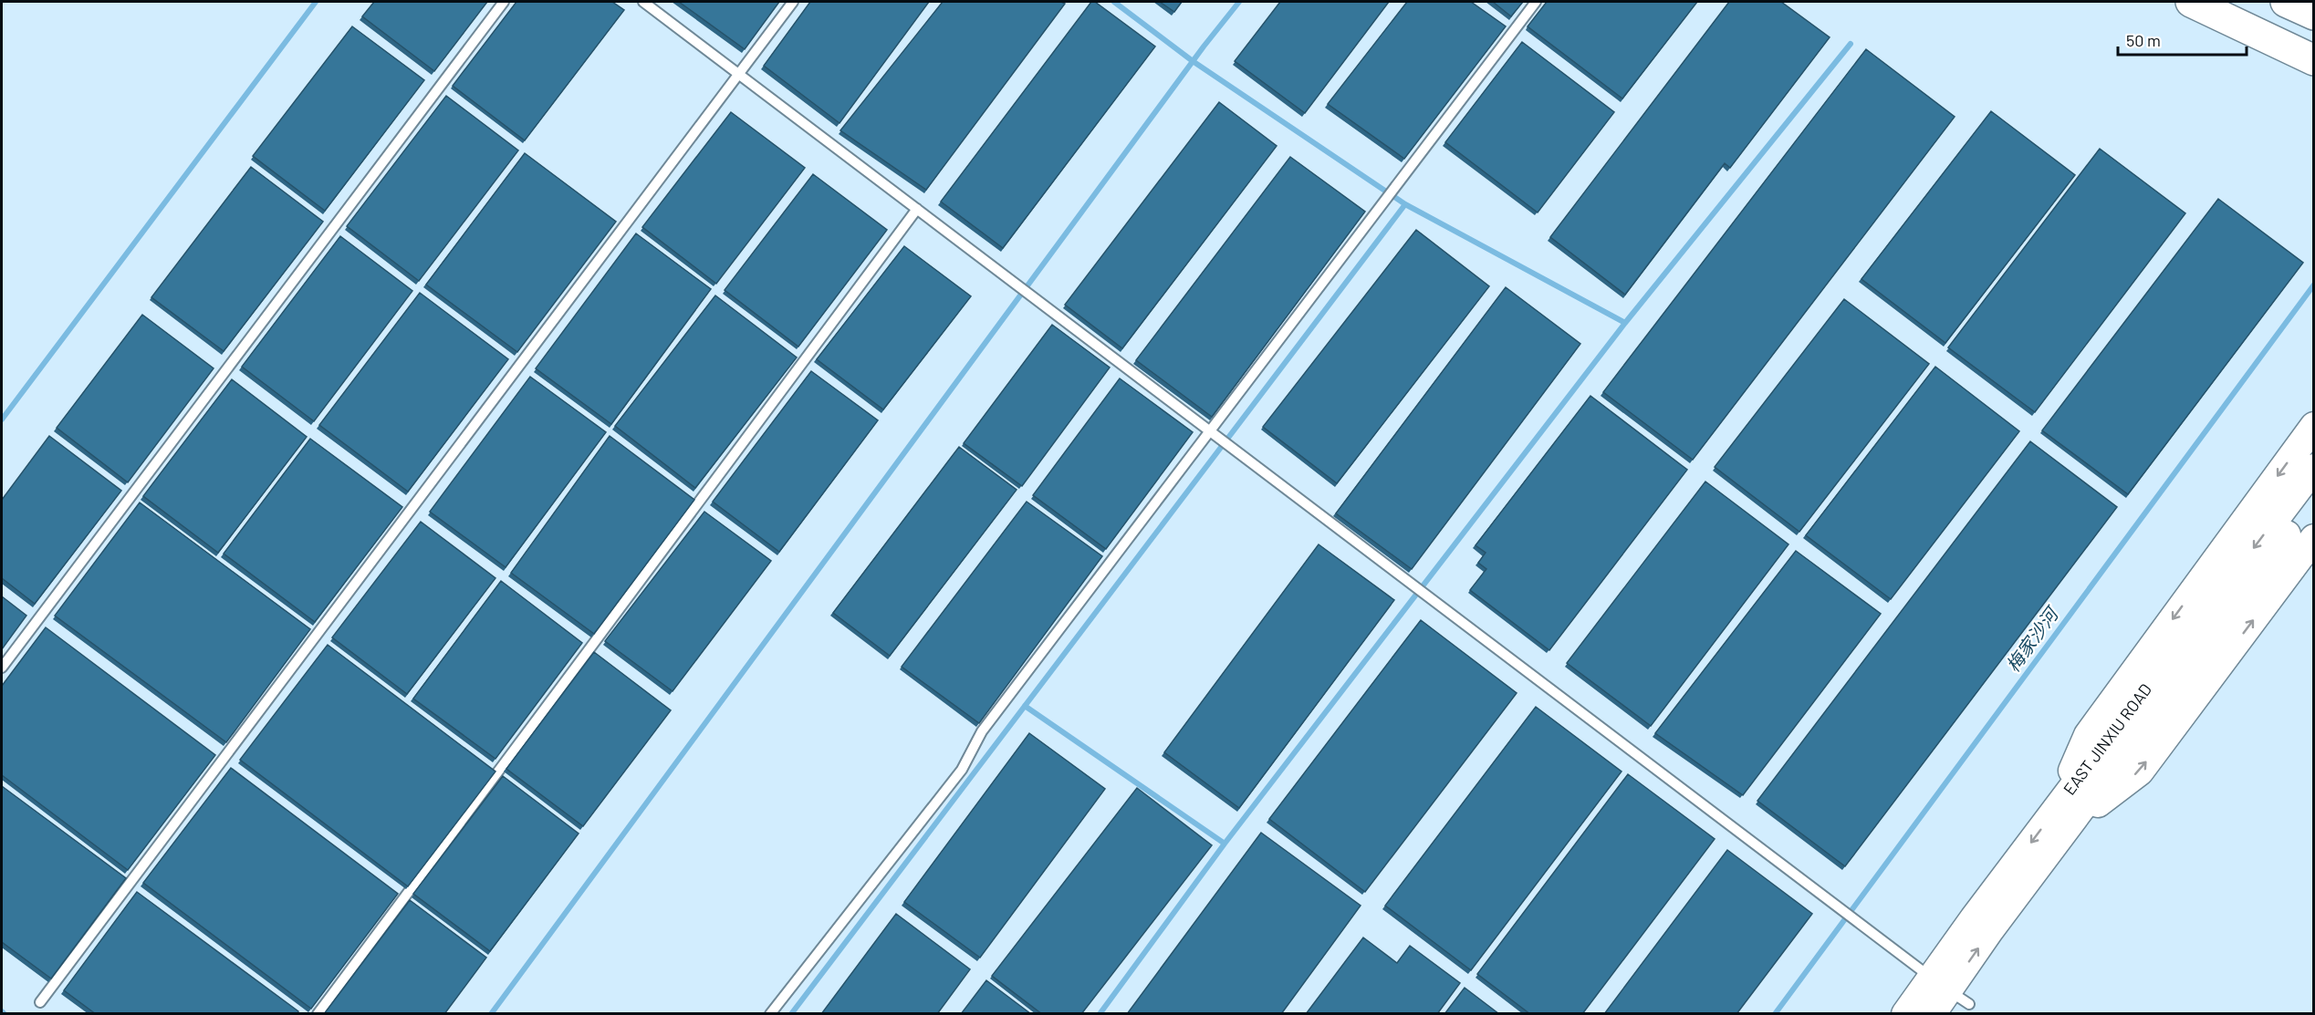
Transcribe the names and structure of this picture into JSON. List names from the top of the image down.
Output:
{
  "streets": {
    "main road": ["EAST JINXIU ROAD"]
  },
  "water": ["梅家沙河"],
  "scale_bar": "50 m"
}
